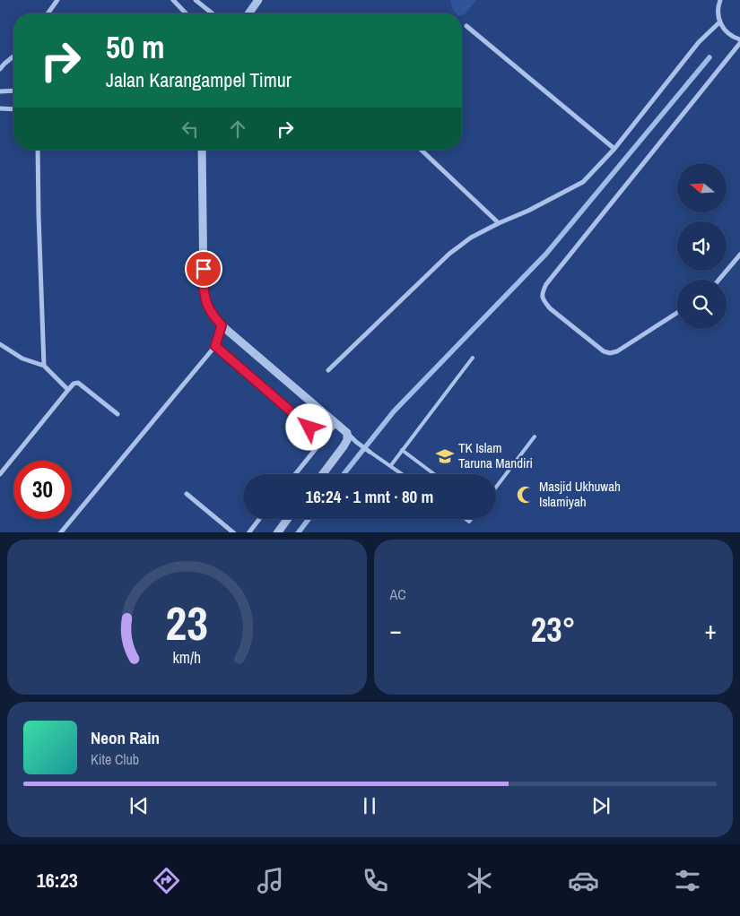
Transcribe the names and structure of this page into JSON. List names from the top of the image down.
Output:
{
  "places": {
    "school or university": ["TK Islam Taruna Mandiri"],
    "mosque": ["Masjid Ukhuwah Islamiyah"]
  },
  "north": "left",
  "page": {
    "turn": ["50 m", "Jalan Karangampel Timur"],
    "limit": "30",
    "trip": "16:24 · 1 mnt · 80 m",
    "tile": "AC",
    "heat": ["−", "23°", "+"],
    "song": ["Neon Rain", "Kite Club"],
    "tabs": "16:23",
    "gauge": ["23", "km/h"]
  }
}
